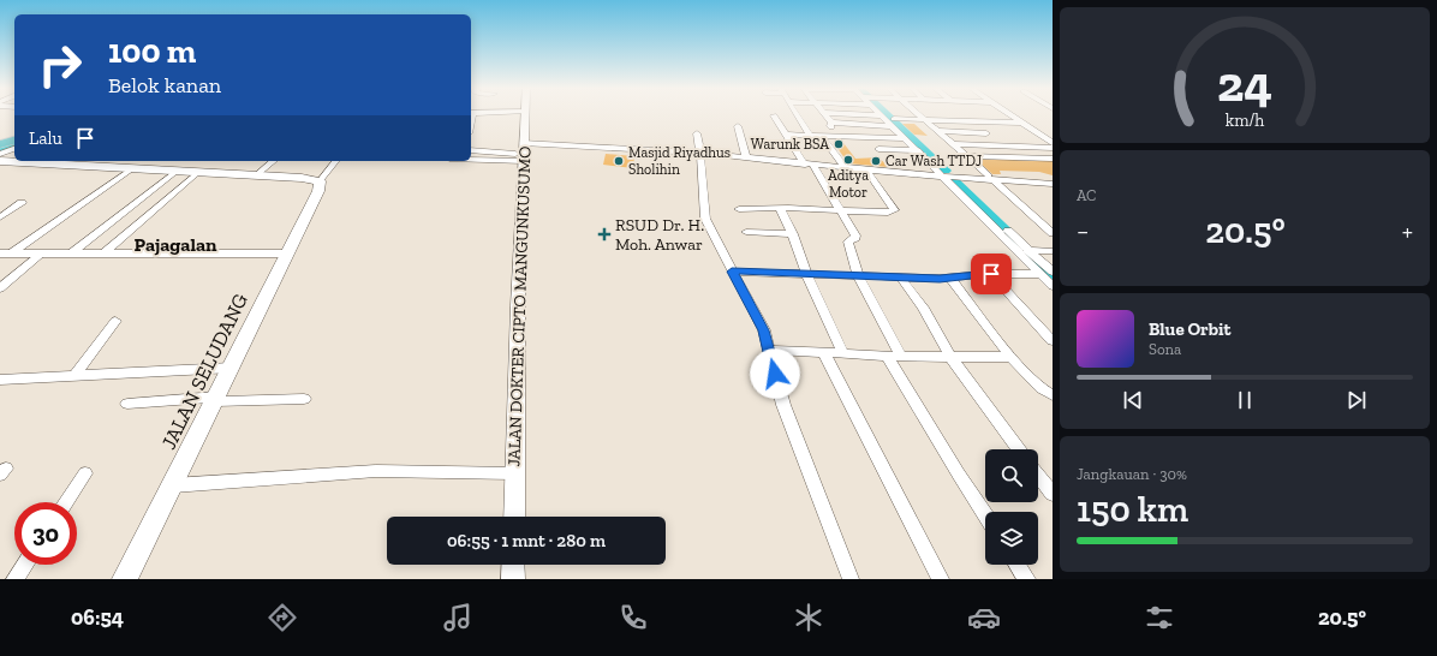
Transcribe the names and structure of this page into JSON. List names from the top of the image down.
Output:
{
  "streets": {
    "main road": ["JALAN SELUDANG"],
    "street": ["JALAN DOKTER CIPTO MANGUNKUSUMO"]
  },
  "districts": ["Pajagalan"],
  "places": {
    "other": [
      "Warunk BSA",
      "Aditya Motor",
      "Masjid Riyadhus Sholihin",
      "Car Wash TTDJ"
    ],
    "health": ["RSUD Dr. H. Moh. Anwar"]
  },
  "page": {
    "turn": ["100 m", "Belok kanan"],
    "then": "Lalu",
    "tile": [
      "AC",
      ["Jangkauan · 30%", "150 km"]
    ],
    "heat": ["−", "20.5°", "+"],
    "song": ["Blue Orbit", "Sona"],
    "limit": "30",
    "trip": "06:55 · 1 mnt · 280 m",
    "tabs": ["06:54", "20.5°"],
    "gauge": ["24", "km/h"]
  }
}
